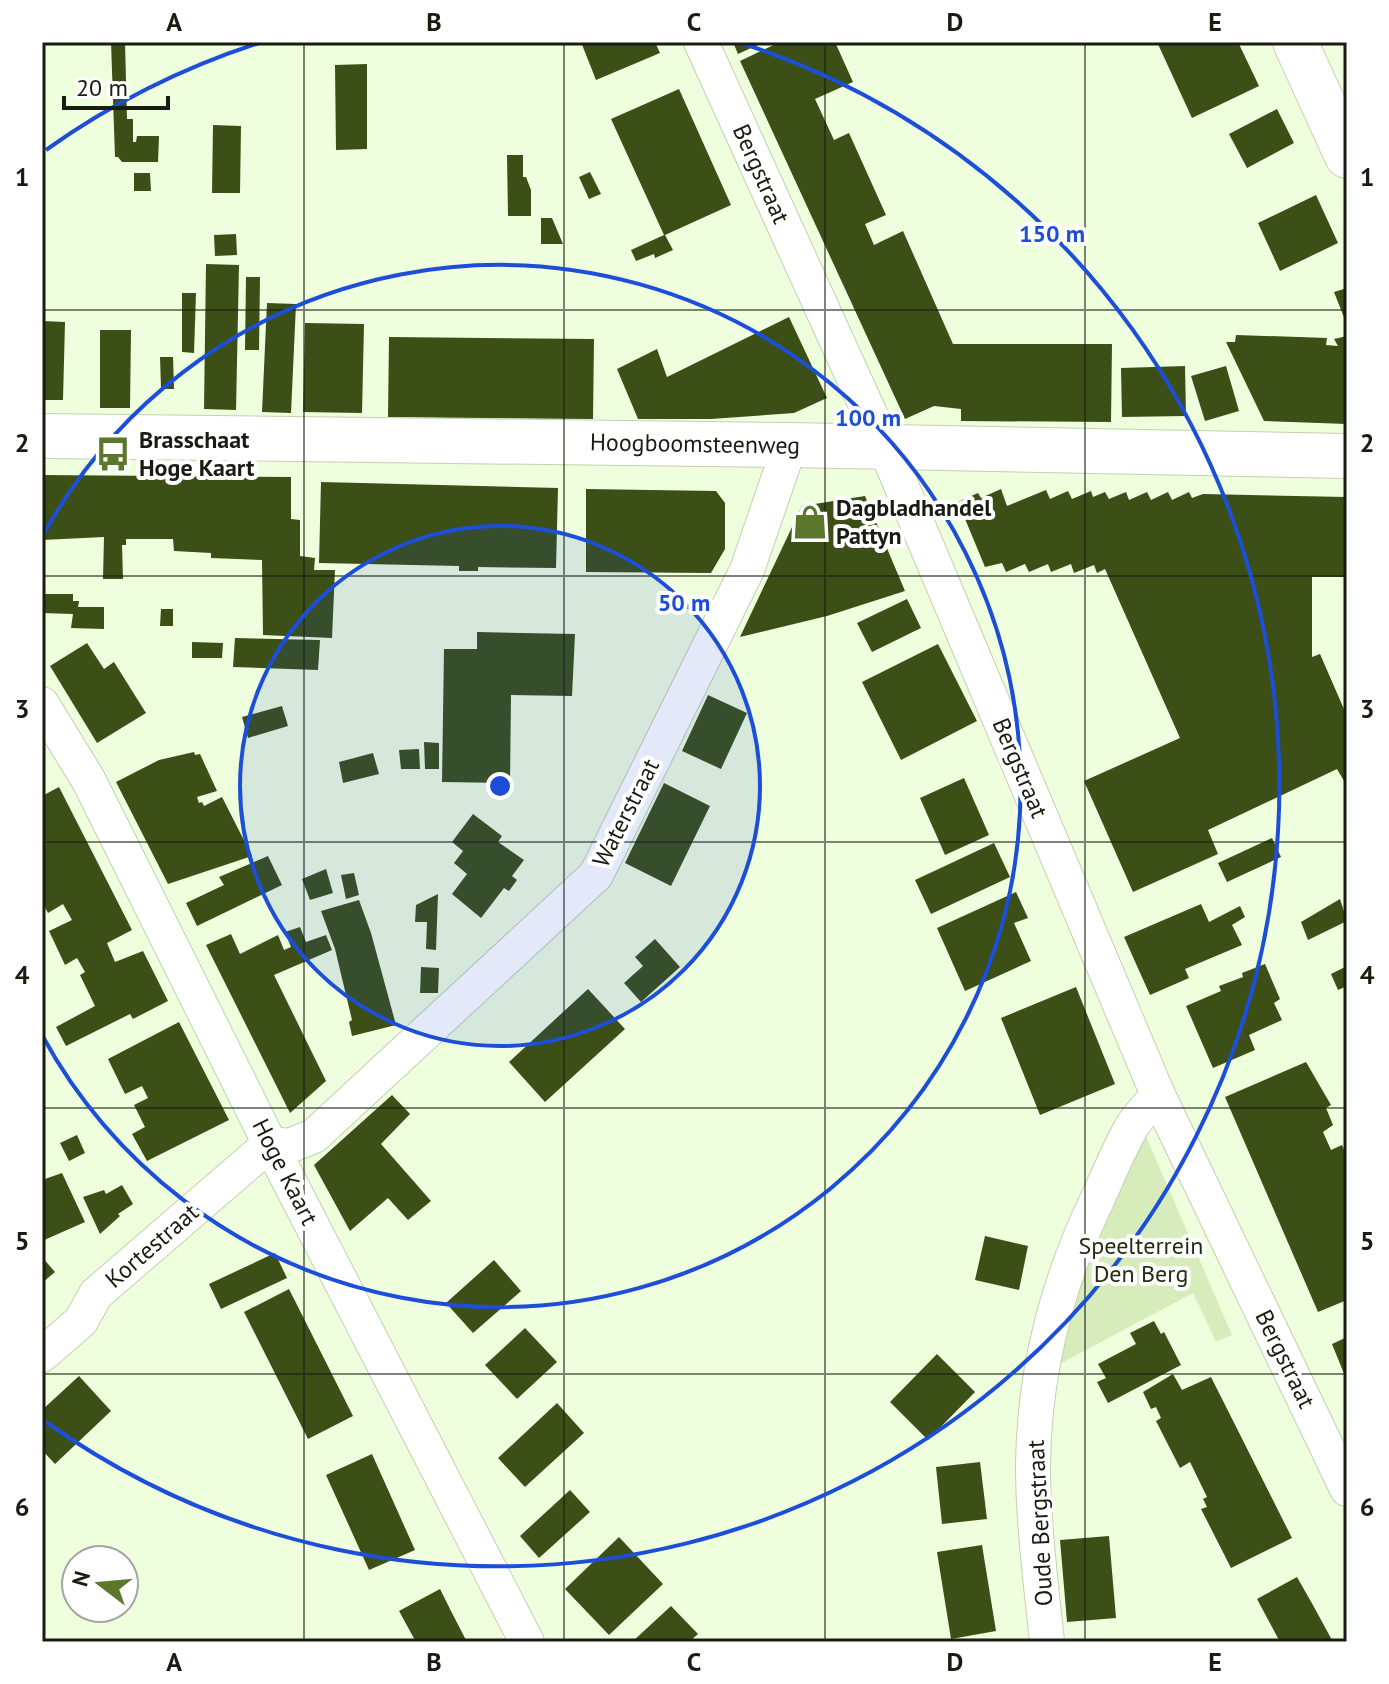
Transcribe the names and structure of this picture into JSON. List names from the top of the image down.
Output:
{
  "streets": {
    "street": [
      "Bergstraat",
      "Hoogboomsteenweg",
      "Waterstraat",
      "Hoge Kaart",
      "Kortestraat",
      "Oude Bergstraat"
    ]
  },
  "crossings": [
    ["Bergstraat", "Hoogboomsteenweg"],
    ["Bergstraat", "Oude Bergstraat"],
    ["Hoogboomsteenweg", "Waterstraat"],
    ["Waterstraat", "Hoge Kaart"],
    ["Waterstraat", "Kortestraat"],
    ["Hoge Kaart", "Kortestraat"]
  ],
  "parks": ["Speelterrein Den Berg"],
  "places": {
    "bus stop": ["Brasschaat Hoge Kaart"],
    "shop": ["Dagbladhandel Pattyn"]
  },
  "scale_bar": "20 m",
  "north": "left",
  "grid": {
    "columns": [
      "A",
      "B",
      "C",
      "D",
      "E"
    ],
    "rows": [
      "1",
      "2",
      "3",
      "4",
      "5",
      "6"
    ]
  },
  "rings": ["150 m", "100 m", "50 m"]
}
